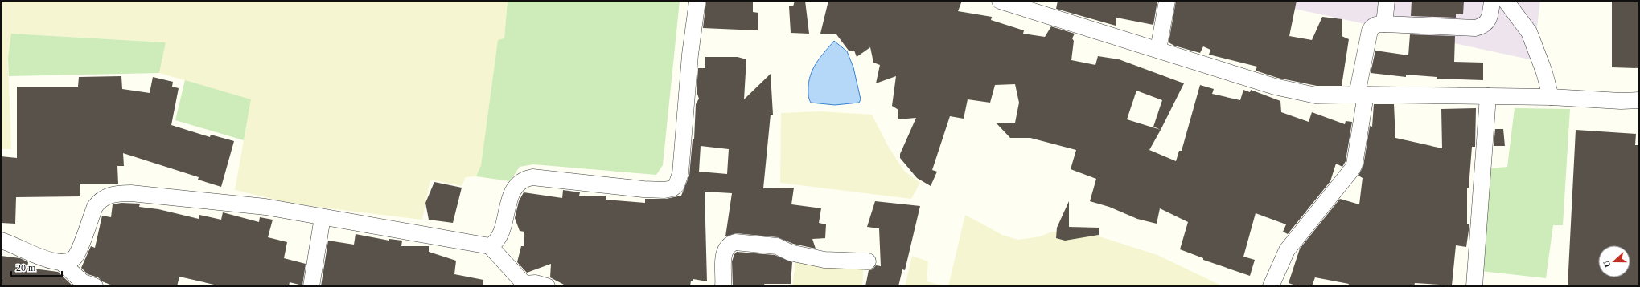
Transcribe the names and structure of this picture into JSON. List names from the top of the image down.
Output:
{
  "scale_bar": "20 m",
  "north": "left"
}
